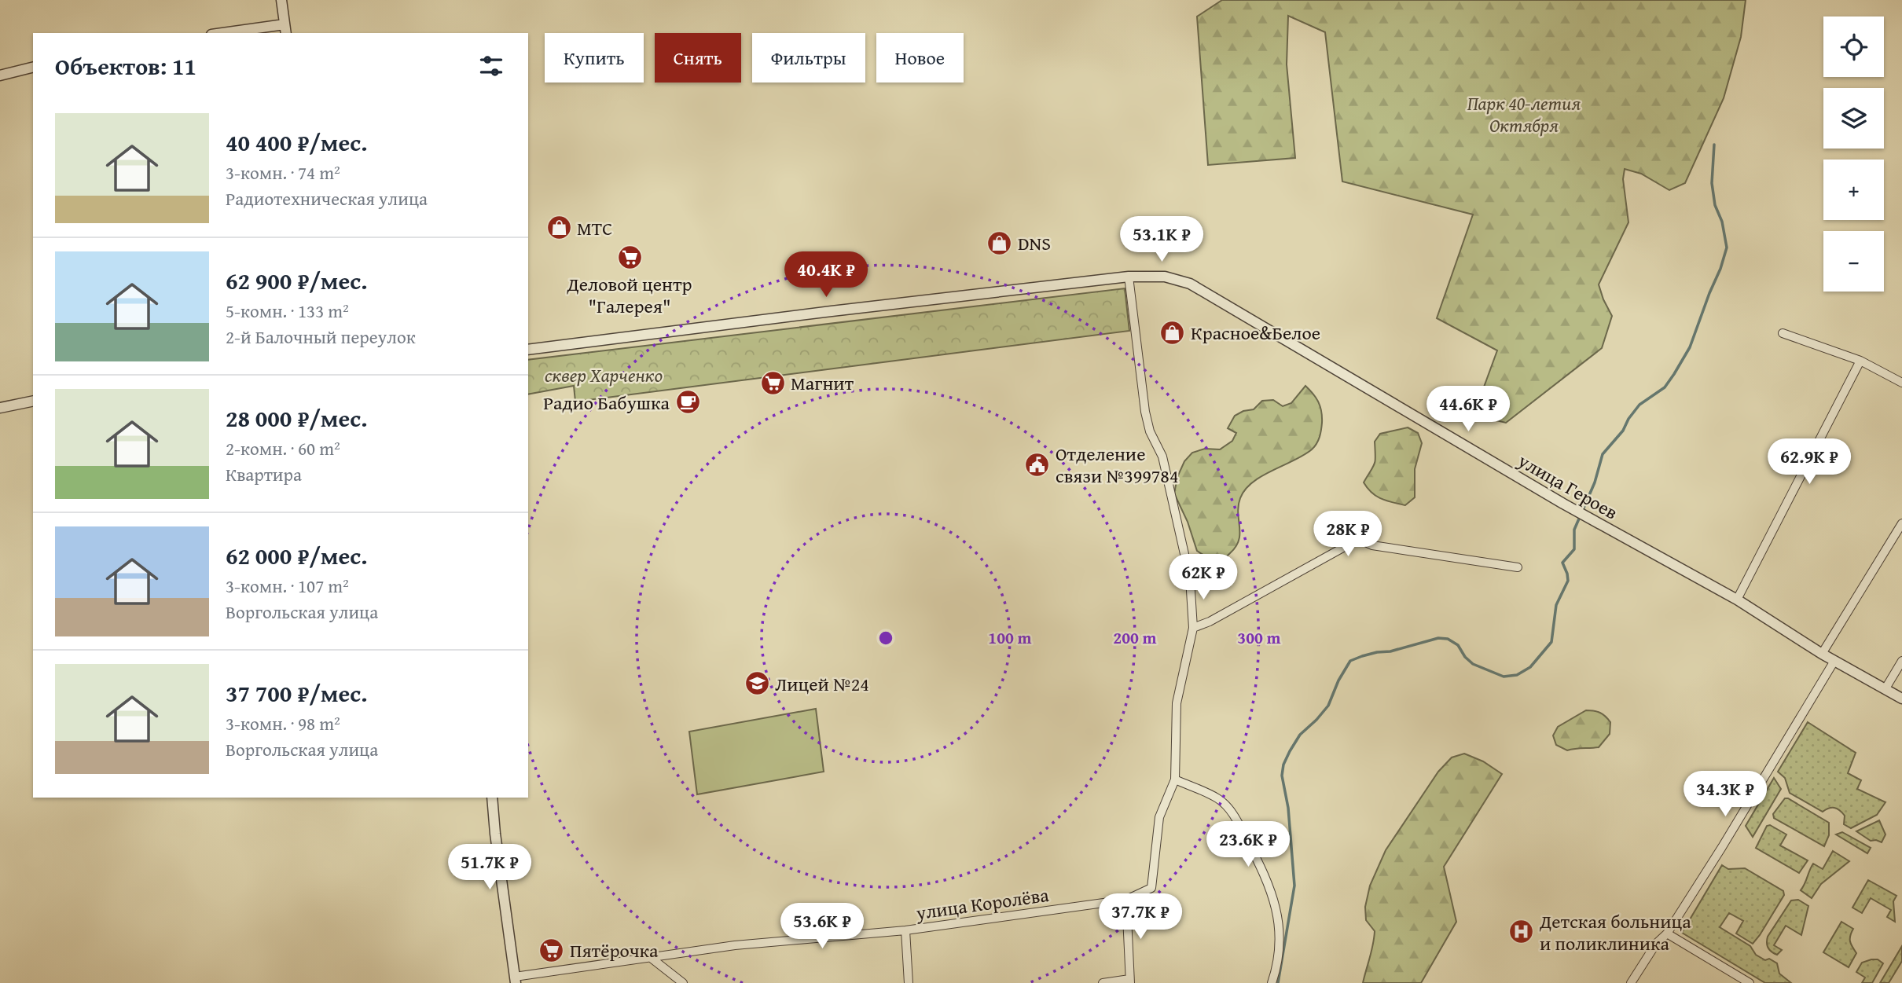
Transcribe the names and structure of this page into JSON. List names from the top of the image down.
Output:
{
  "streets": {
    "street": ["улица Героев", "улица Королёва"]
  },
  "parks": ["Парк 40-летия Октября", "сквер Харченко"],
  "places": {
    "shop": ["МТС", "DNS", "Красное&Белое"],
    "supermarket": ["Деловой центр \"Галерея\"", "Магнит", "Пятёрочка"],
    "cafe": ["Радио Бабушка"],
    "public building": ["Отделение связи №399784"],
    "school or university": ["Лицей №24"],
    "hospital": ["Детская больница и поликлиника"]
  },
  "page": {
    "map_buttons": ["+", "−"],
    "chip": [
      "Купить",
      "Снять",
      "Фильтры",
      "Новое"
    ],
    "heading": "Объектов: 11",
    "list": [
      {
        "name": "40 400 ₽/мес.",
        "note": "3-комн. · 74 m² · Радиотехническая улица"
      },
      {
        "name": "62 900 ₽/мес.",
        "note": "5-комн. · 133 m² · 2-й Балочный переулок"
      },
      {
        "name": "28 000 ₽/мес.",
        "note": "2-комн. · 60 m² · Квартира"
      },
      {
        "name": "62 000 ₽/мес.",
        "note": "3-комн. · 107 m² · Воргольская улица"
      },
      {
        "name": "37 700 ₽/мес.",
        "note": "3-комн. · 98 m² · Воргольская улица"
      }
    ],
    "price": [
      "53.1K ₽",
      "40.4K ₽",
      "44.6K ₽",
      "62.9K ₽",
      "28K ₽",
      "62K ₽",
      "34.3K ₽",
      "23.6K ₽",
      "51.7K ₽",
      "37.7K ₽",
      "53.6K ₽"
    ]
  },
  "rings": ["100 m", "200 m", "300 m"]
}
